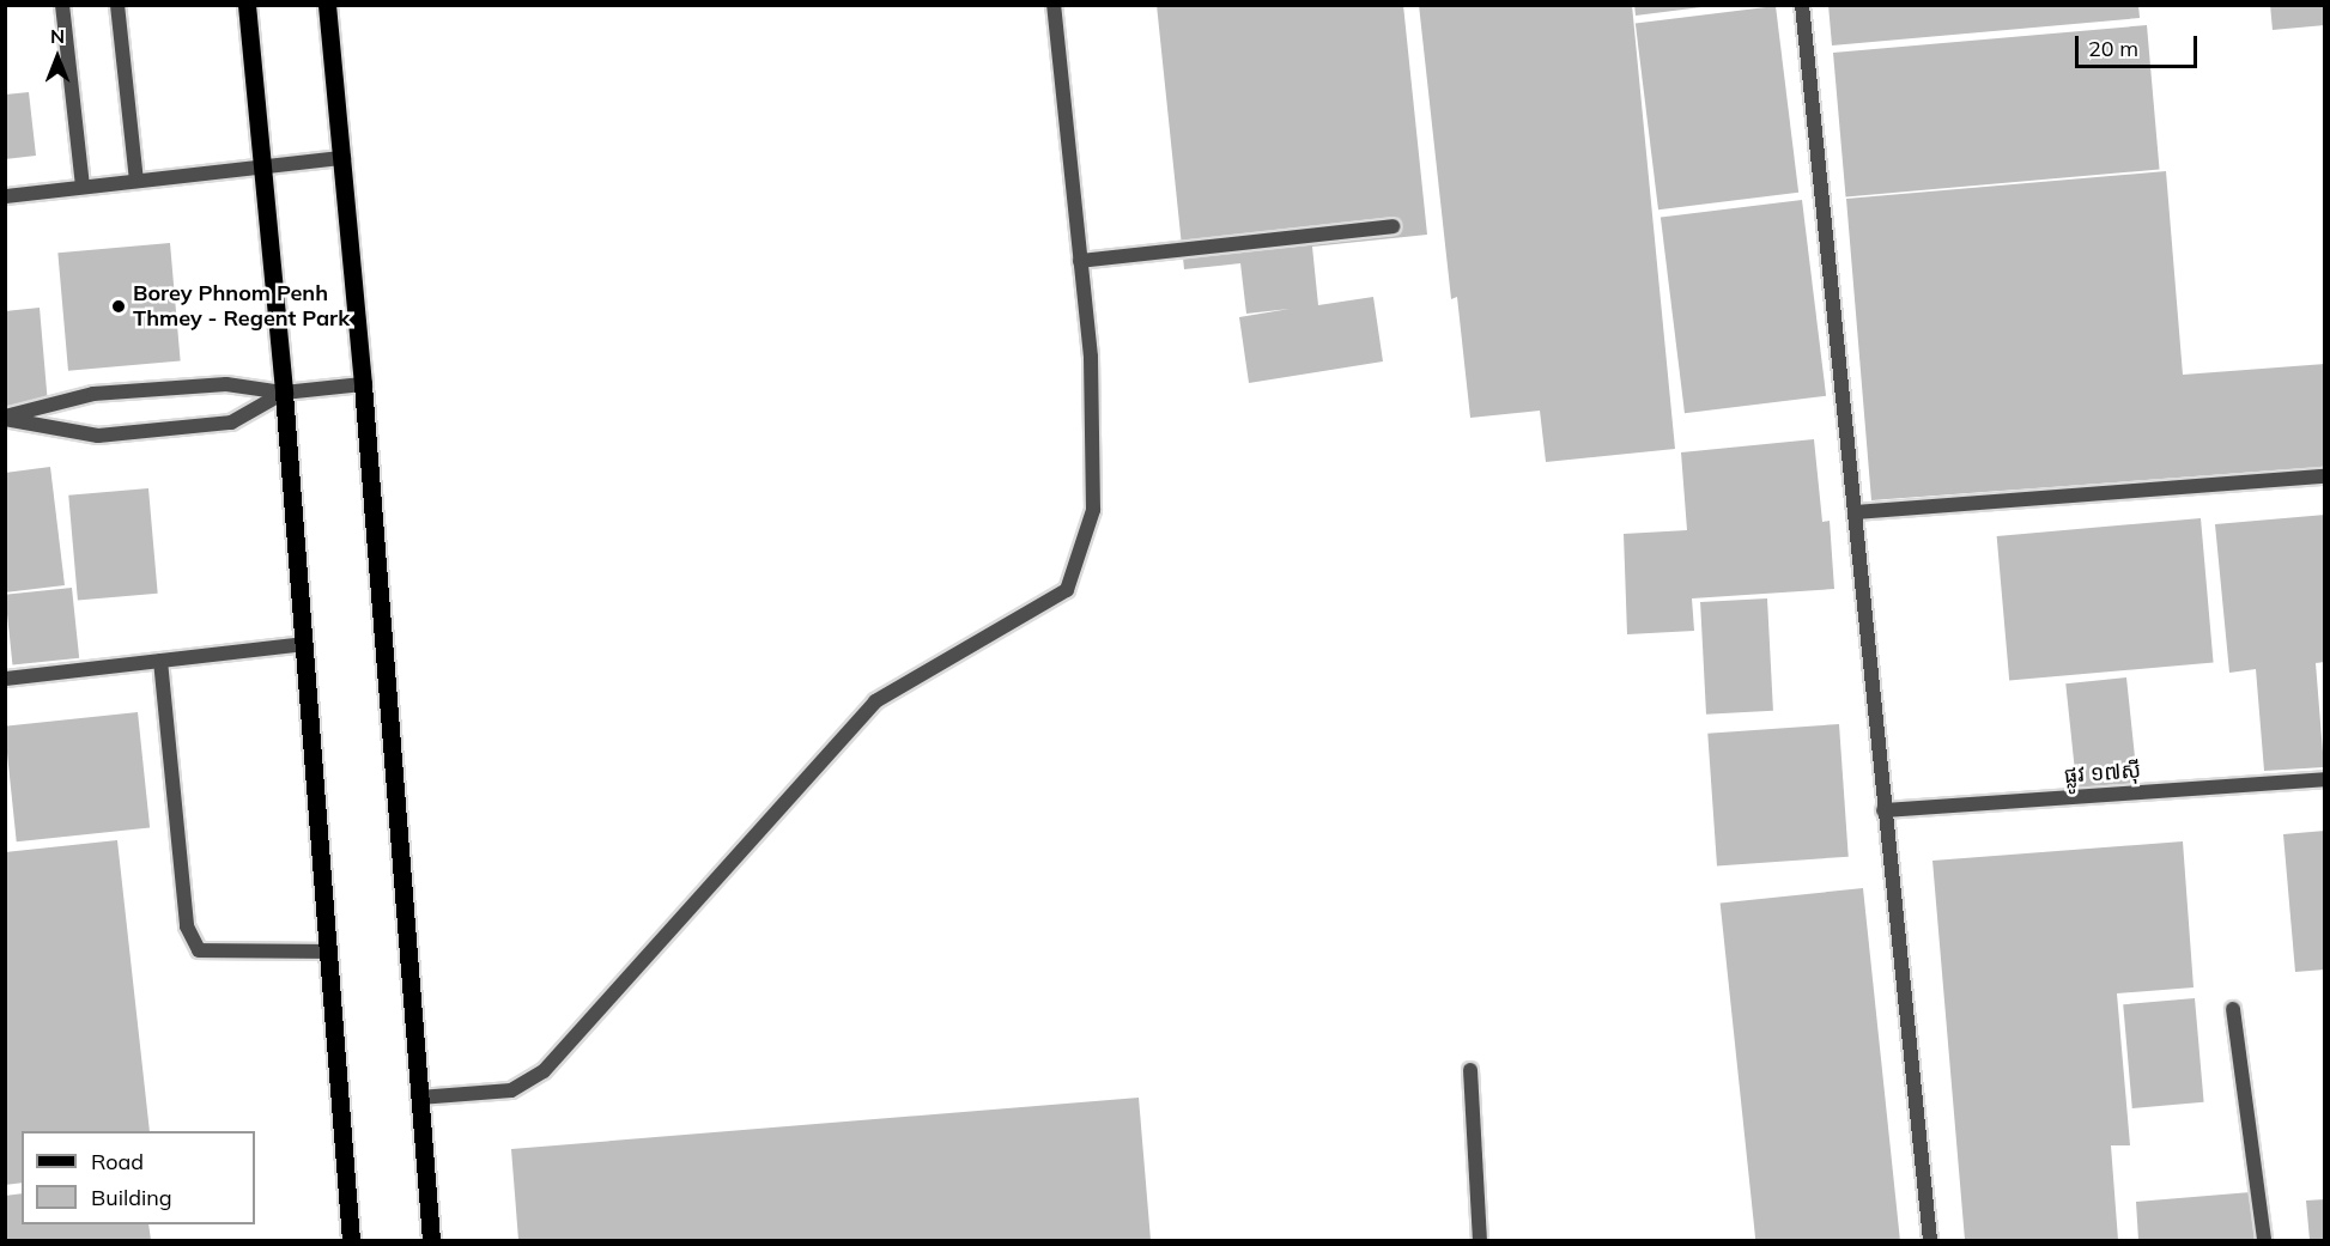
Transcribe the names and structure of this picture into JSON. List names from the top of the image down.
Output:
{
  "streets": {
    "street": ["ផ្លូវ ១៧ស៊ី"]
  },
  "places": ["Borey Phnom Penh Thmey - Regent Park"],
  "legend": ["Road", "Building"],
  "scale_bar": "20 m",
  "north": "top"
}
